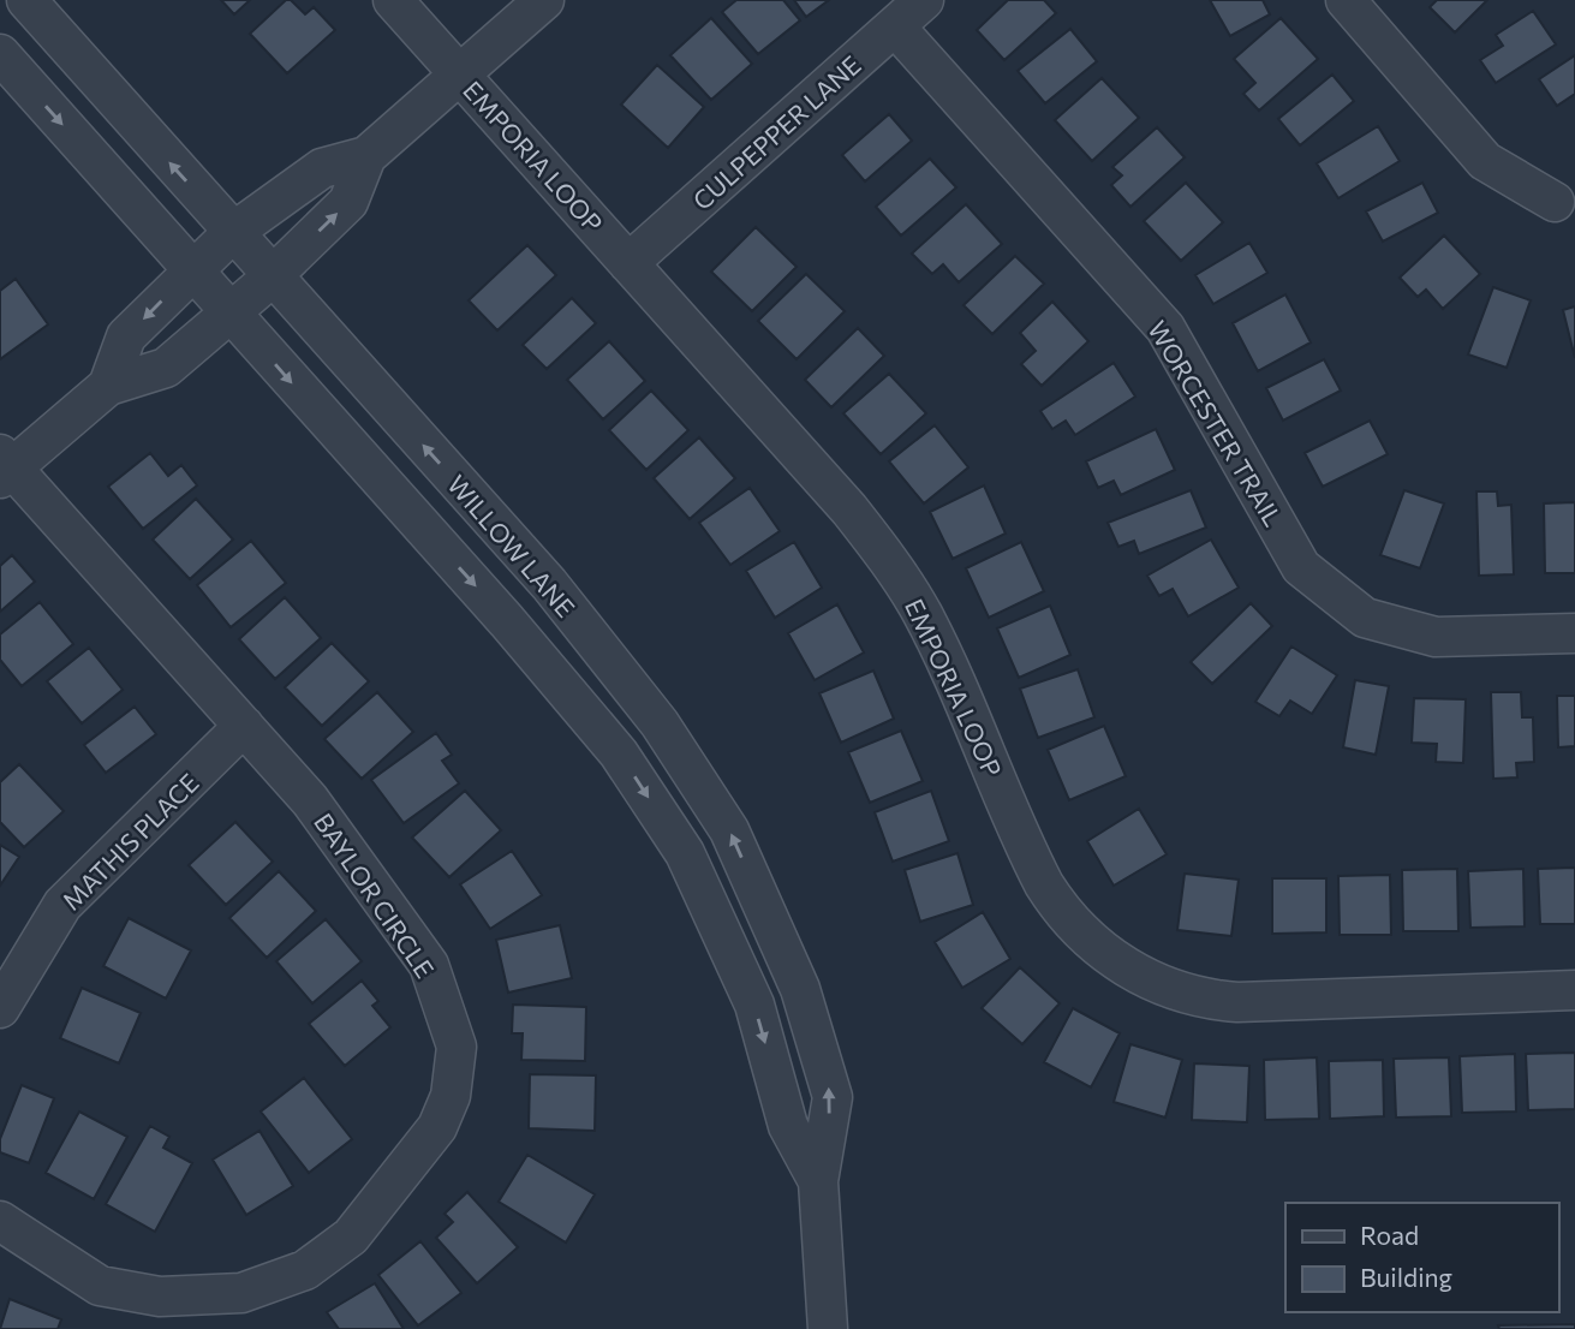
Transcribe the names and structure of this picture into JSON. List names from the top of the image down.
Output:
{
  "streets": {
    "street": [
      "CULPEPPER LANE",
      "EMPORIA LOOP",
      "WORCESTER TRAIL",
      "WILLOW LANE",
      "MATHIS PLACE",
      "BAYLOR CIRCLE"
    ]
  },
  "crossings": [
    ["CULPEPPER LANE", "EMPORIA LOOP"],
    ["CULPEPPER LANE", "WORCESTER TRAIL"],
    ["MATHIS PLACE", "BAYLOR CIRCLE"]
  ],
  "legend": ["Road", "Building"]
}
